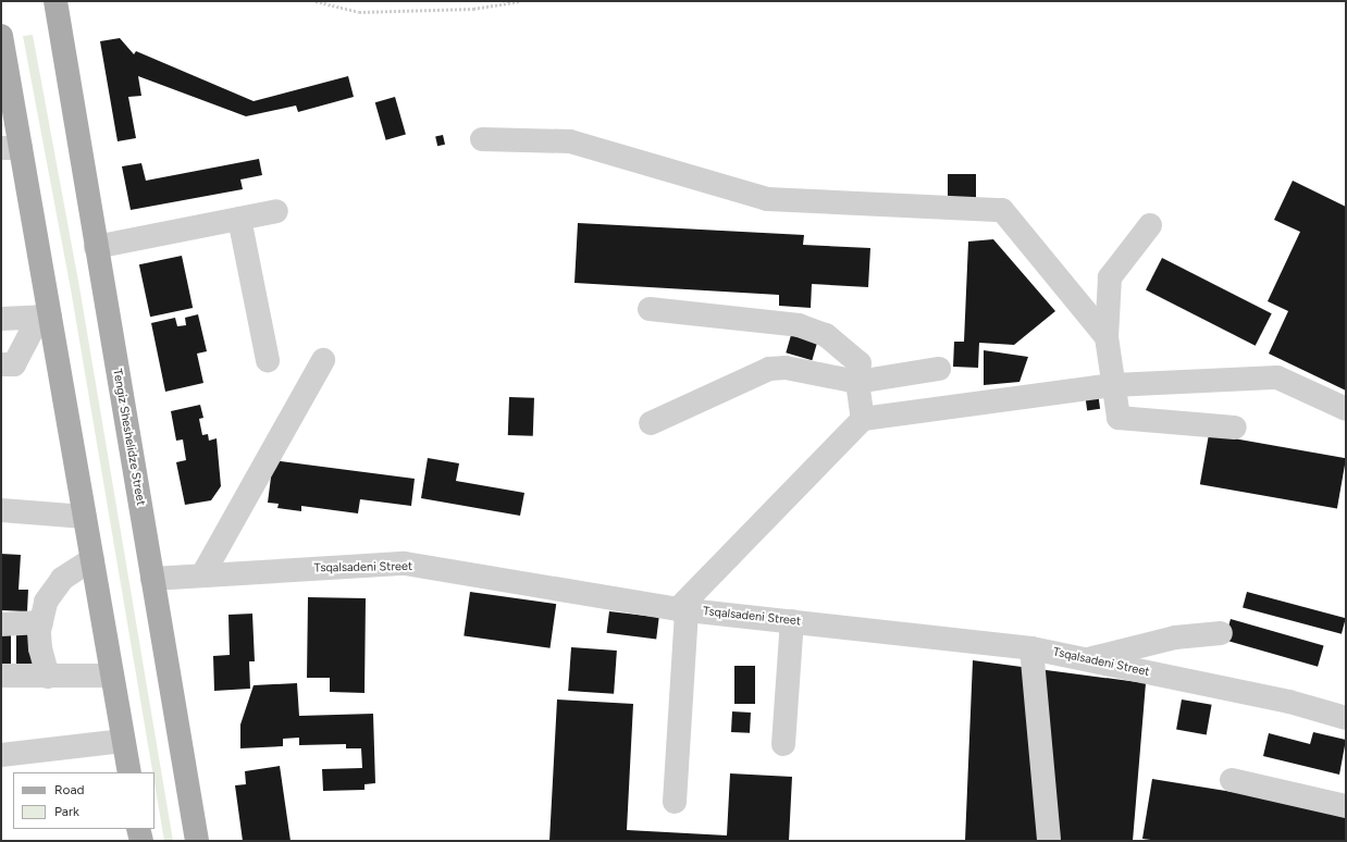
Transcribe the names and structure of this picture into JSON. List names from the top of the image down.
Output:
{
  "streets": {
    "main road": ["Tengiz Sheshelidze Street"],
    "street": ["Tsqalsadeni Street"]
  },
  "crossings": [
    ["Tengiz Sheshelidze Street", "Tsqalsadeni Street"]
  ],
  "legend": ["Road", "Park"]
}
